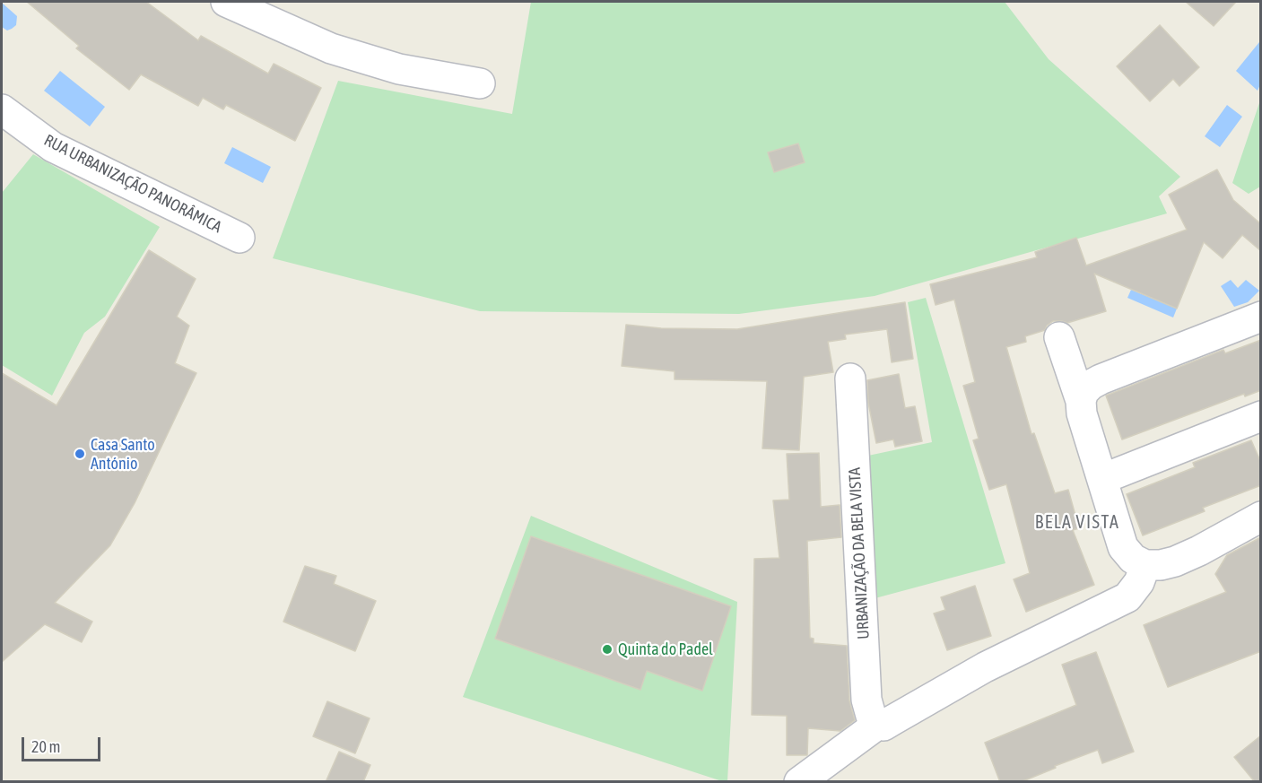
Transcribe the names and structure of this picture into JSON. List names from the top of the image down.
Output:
{
  "streets": {
    "street": ["RUA URBANIZAÇÃO PANORÂMICA", "URBANIZAÇÃO DA BELA VISTA"]
  },
  "districts": ["BELA VISTA"],
  "places": ["Casa Santo António", "Quinta do Padel"],
  "scale_bar": "20 m"
}
